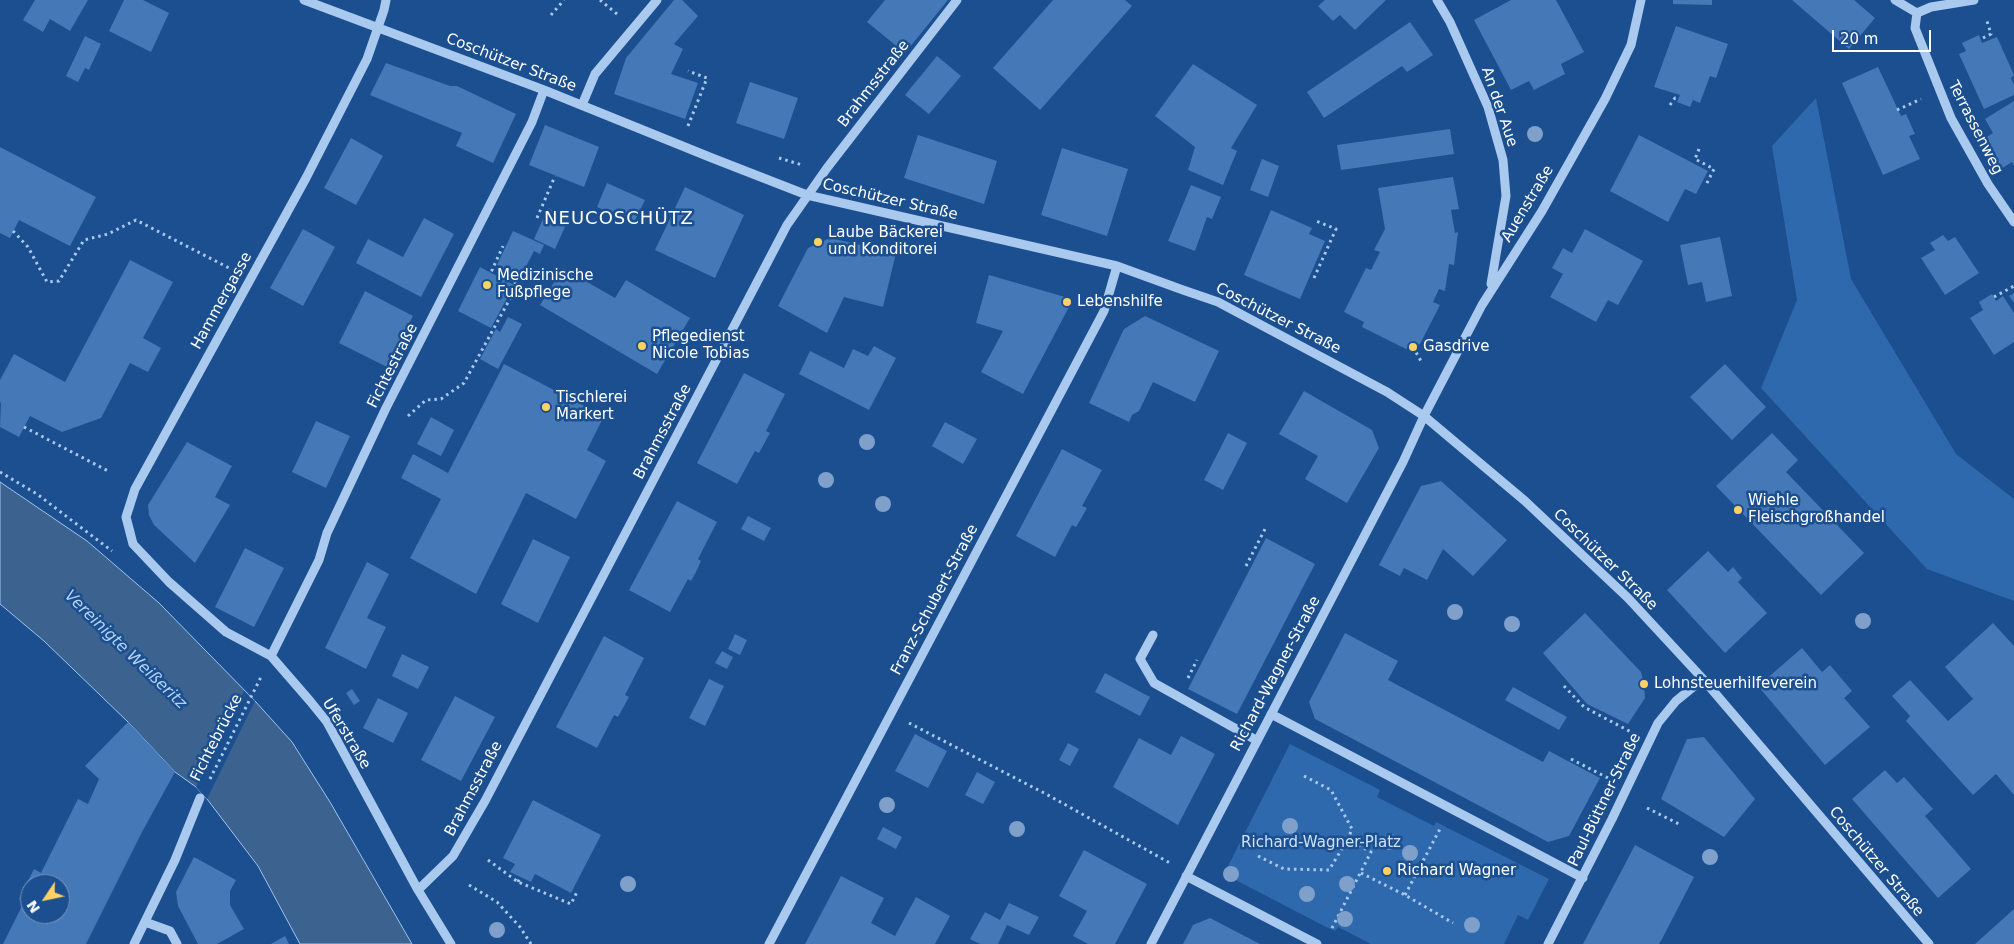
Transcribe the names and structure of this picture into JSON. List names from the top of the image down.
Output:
{
  "streets": {
    "street": [
      "Coschützer Straße",
      "Brahmsstraße",
      "An der Aue",
      "Terrassenweg",
      "Auenstraße",
      "Hammergasse",
      "Fichtestraße",
      "Franz-Schubert-Straße",
      "Richard-Wagner-Straße",
      "Uferstraße",
      "Paul-Büttner-Straße"
    ],
    "path": ["Fichtebrücke"]
  },
  "crossings": [
    ["Coschützer Straße", "Brahmsstraße"],
    ["Coschützer Straße", "Auenstraße"],
    ["Coschützer Straße", "Hammergasse"],
    ["Coschützer Straße", "Fichtestraße"],
    ["Coschützer Straße", "Franz-Schubert-Straße"],
    ["Coschützer Straße", "Richard-Wagner-Straße"],
    ["Coschützer Straße", "Paul-Büttner-Straße"],
    ["Brahmsstraße", "Uferstraße"],
    ["An der Aue", "Auenstraße"],
    ["Auenstraße", "Richard-Wagner-Straße"],
    ["Hammergasse", "Uferstraße"],
    ["Fichtestraße", "Uferstraße"]
  ],
  "districts": ["NEUCOSCHÜTZ"],
  "water": ["Vereinigte Weißeritz"],
  "parks": ["Richard-Wagner-Platz"],
  "places": [
    "Laube Bäckerei und Konditorei",
    "Medizinische Fußpflege",
    "Lebenshilfe",
    "Pflegedienst Nicole Tobias",
    "Gasdrive",
    "Tischlerei Markert",
    "Wiehle Fleischgroßhandel",
    "Lohnsteuerhilfeverein",
    "Richard Wagner"
  ],
  "scale_bar": "20 m",
  "north": "bottom left"
}
